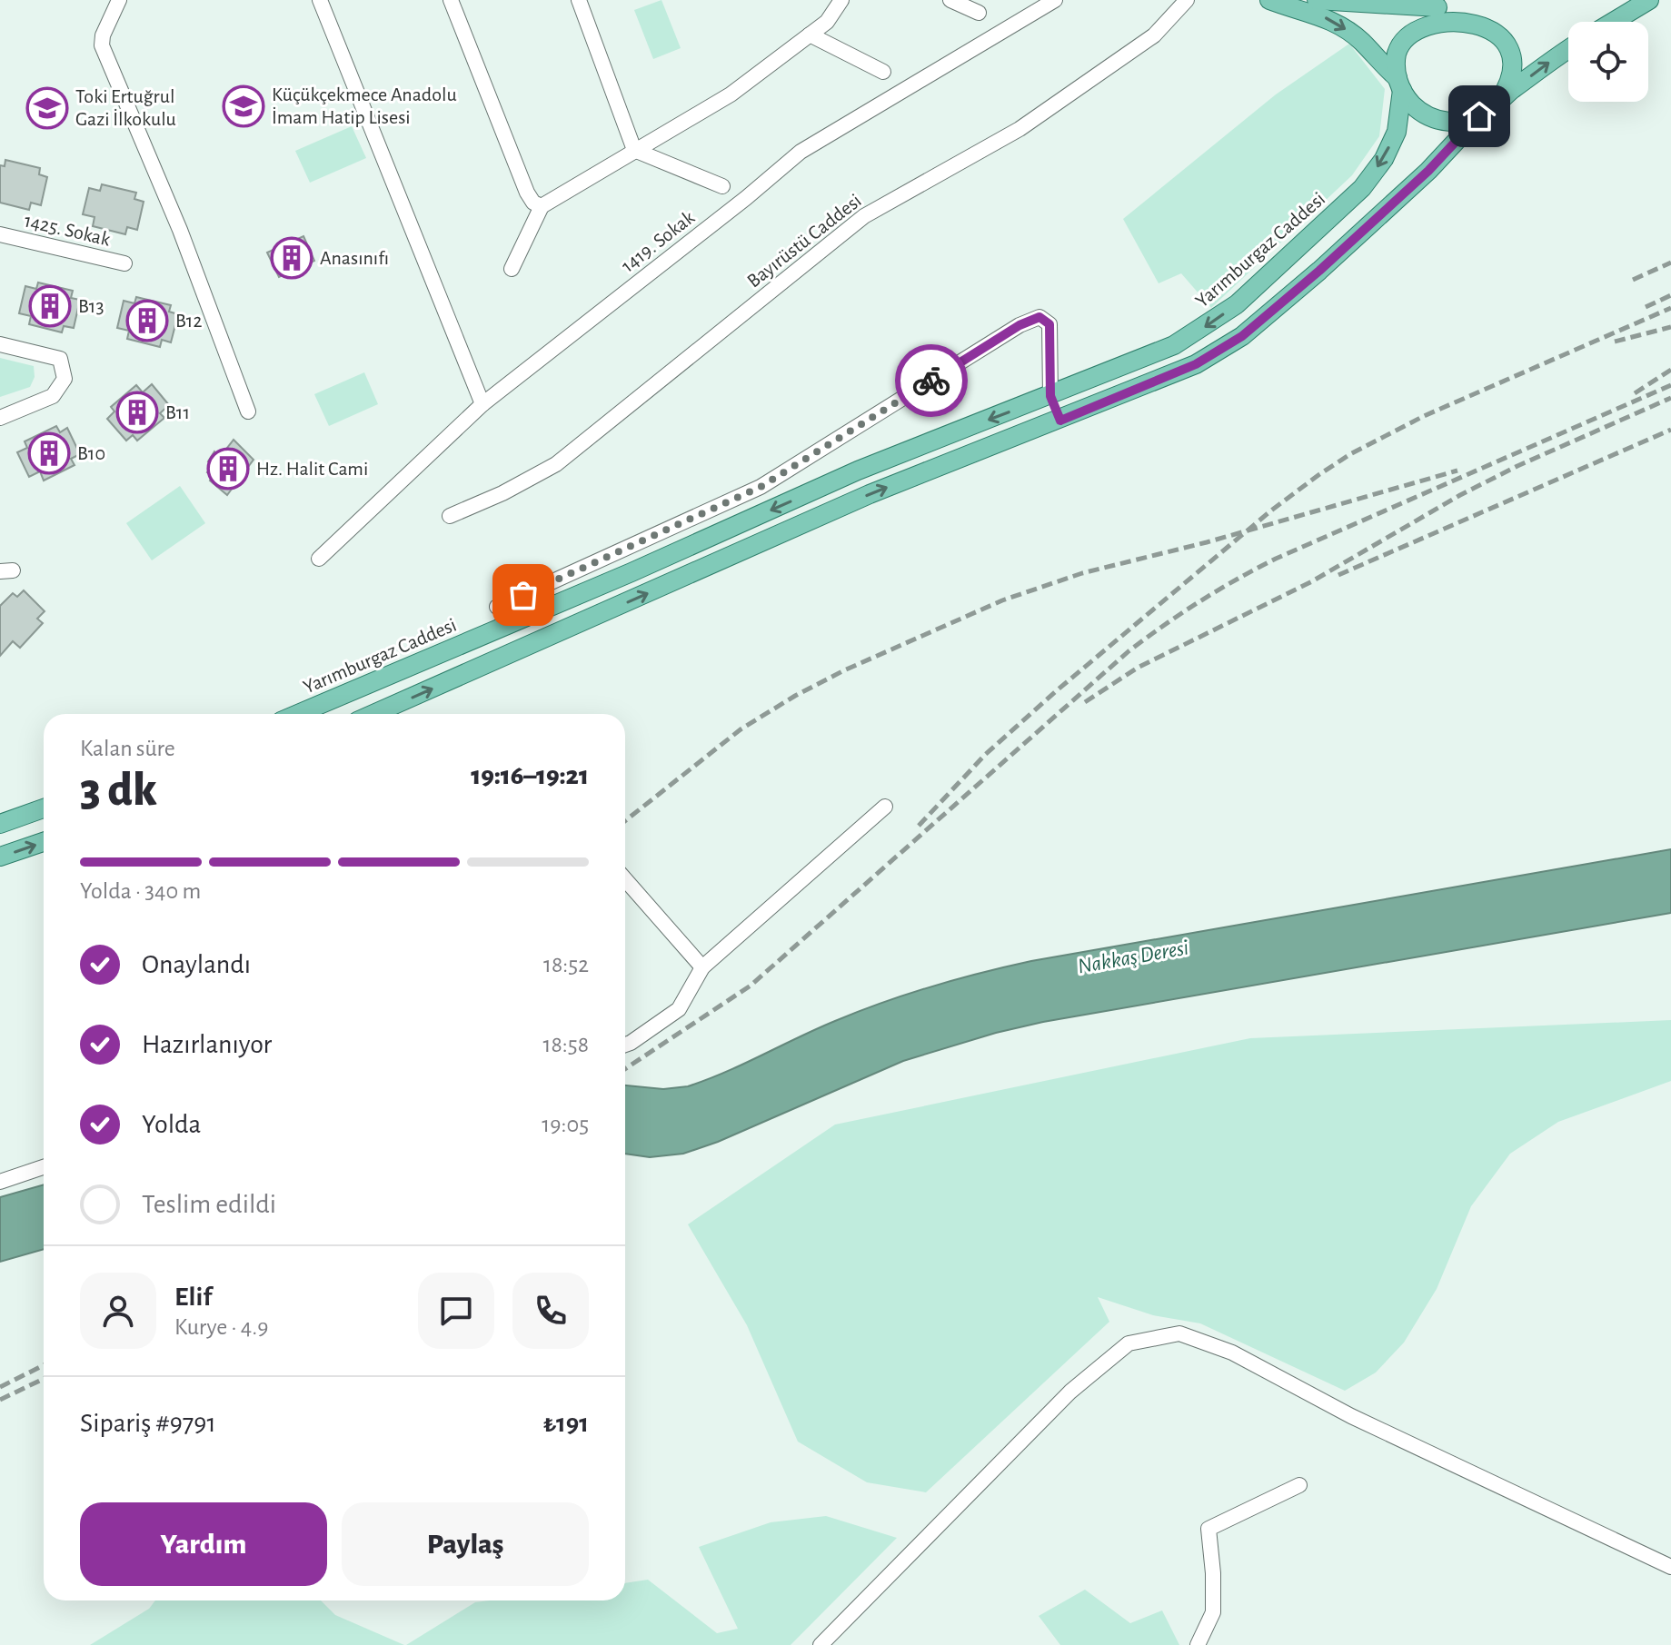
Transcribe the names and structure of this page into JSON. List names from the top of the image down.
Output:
{
  "streets": {
    "main road": ["Yarımburgaz Caddesi"],
    "street": ["1425. Sokak", "Bayırüstü Caddesi", "1419. Sokak"]
  },
  "water": ["Nakkaş Deresi"],
  "places": {
    "school or university": ["Küçükçekmece Anadolu İmam Hatip Lisesi", "Toki Ertuğrul Gazi İlkokulu"],
    "building": [
      "Anasınıfı",
      "B13",
      "B12",
      "B11",
      "B10",
      "Hz. Halit Cami"
    ]
  },
  "page": {
    "heading": ["3 dk", "Kalan süre", "19:16–19:21"],
    "panel": [
      "Elif",
      "Kurye · 4.9",
      "Sipariş #9791",
      "₺191"
    ],
    "bar": "Yolda · 340 m",
    "list": [
      ["Onaylandı", "18:52"],
      ["Hazırlanıyor", "18:58"],
      ["Yolda", "19:05"],
      "Teslim edildi"
    ],
    "buttons": ["Yardım", "Paylaş"]
  }
}
